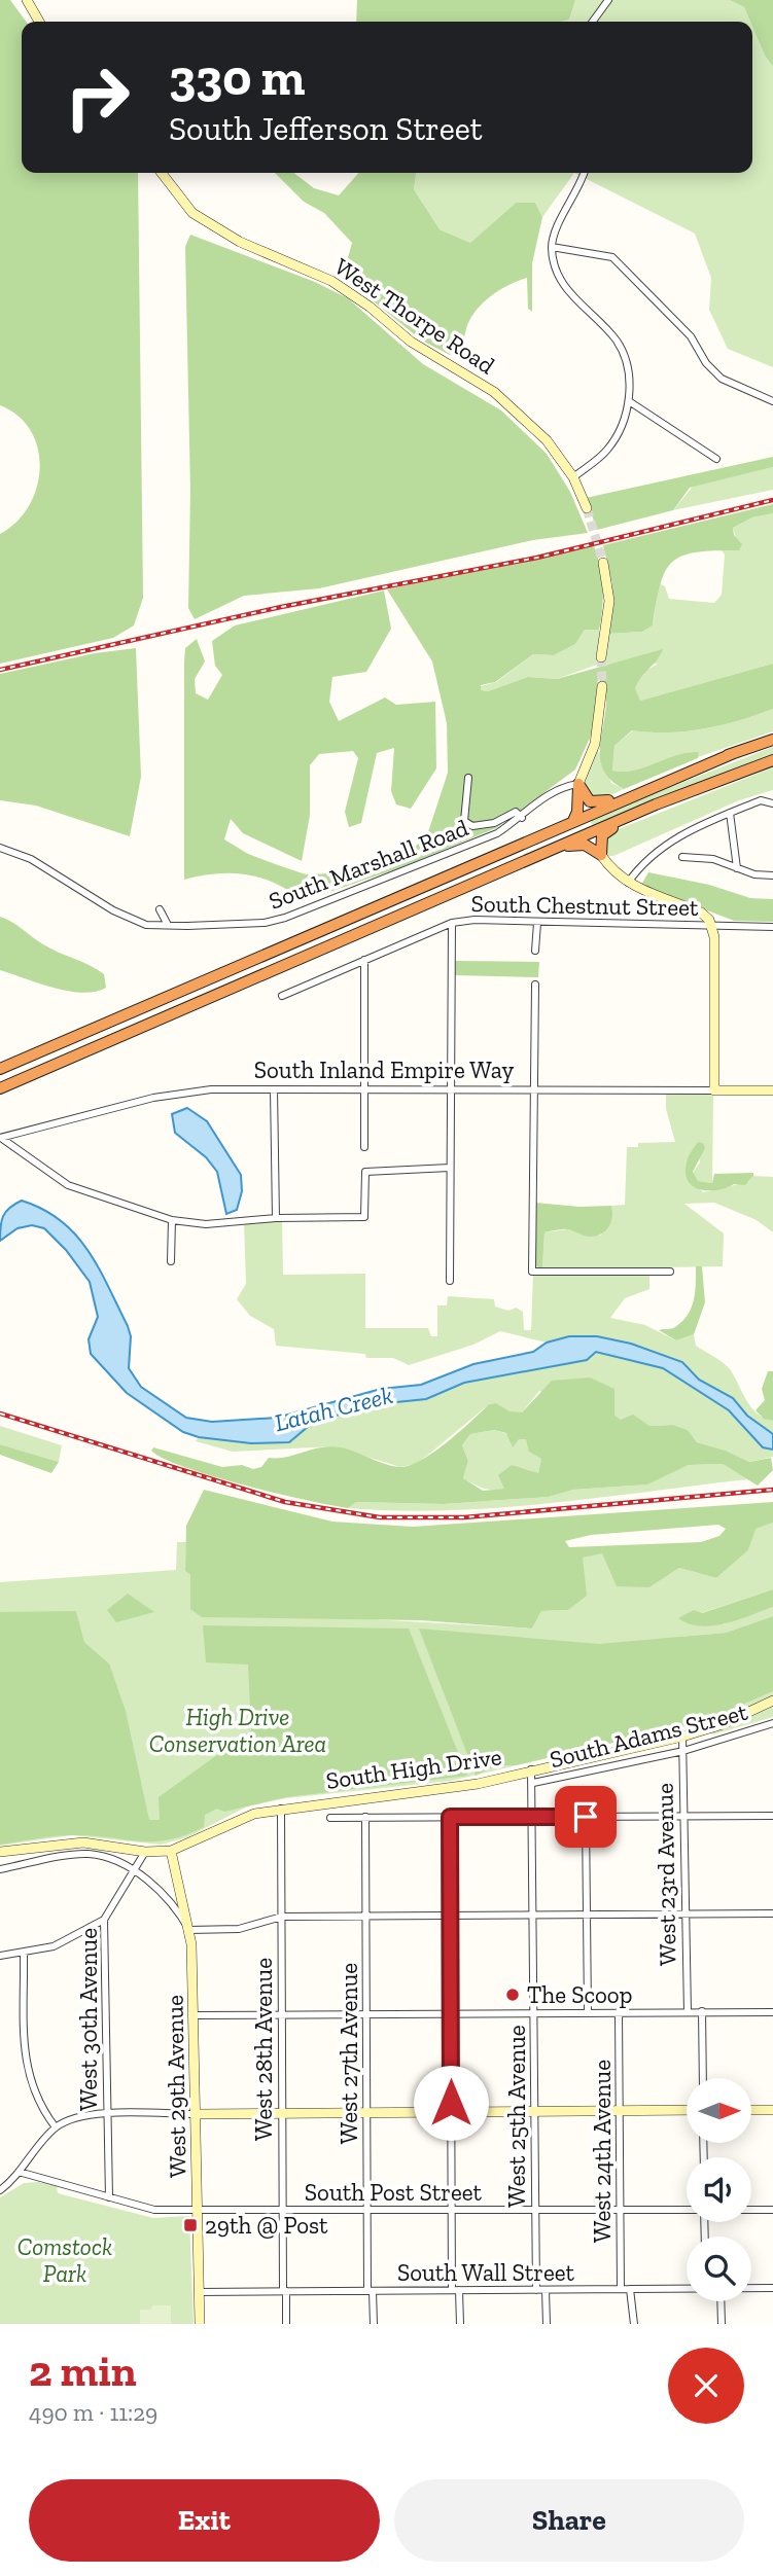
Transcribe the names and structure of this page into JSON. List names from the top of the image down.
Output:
{
  "streets": {
    "street": [
      "West Thorpe Road",
      "South Marshall Road",
      "South Chestnut Street",
      "South Inland Empire Way",
      "South Adams Street",
      "South High Drive",
      "West 23rd Avenue",
      "West 30th Avenue",
      "West 28th Avenue",
      "West 27th Avenue",
      "West 29th Avenue",
      "West 25th Avenue",
      "West 24th Avenue",
      "South Post Street",
      "South Wall Street"
    ]
  },
  "crossings": [
    ["South Adams Street", "West 23rd Avenue"],
    ["South Adams Street", "West 25th Avenue"],
    ["South High Drive", "West 23rd Avenue"],
    ["South High Drive", "West 30th Avenue"],
    ["South High Drive", "West 28th Avenue"],
    ["South High Drive", "West 29th Avenue"],
    ["South High Drive", "West 25th Avenue"],
    ["West 30th Avenue", "South Post Street"],
    ["West 28th Avenue", "South Post Street"],
    ["West 28th Avenue", "South Wall Street"],
    ["West 27th Avenue", "South Post Street"],
    ["West 27th Avenue", "South Wall Street"],
    ["West 29th Avenue", "South Post Street"],
    ["West 29th Avenue", "South Wall Street"],
    ["West 25th Avenue", "South Post Street"],
    ["West 25th Avenue", "South Wall Street"],
    ["West 24th Avenue", "South Post Street"],
    ["West 24th Avenue", "South Wall Street"]
  ],
  "water": ["Latah Creek"],
  "parks": ["High Drive Conservation Area", "Comstock Park"],
  "places": {
    "other": ["The Scoop"],
    "transit": ["29th @ Post"]
  },
  "north": "right",
  "page": {
    "turn": ["330 m", "South Jefferson Street"],
    "heading": ["2 min", "490 m · 11:29"],
    "buttons": ["Exit", "Share"]
  }
}
